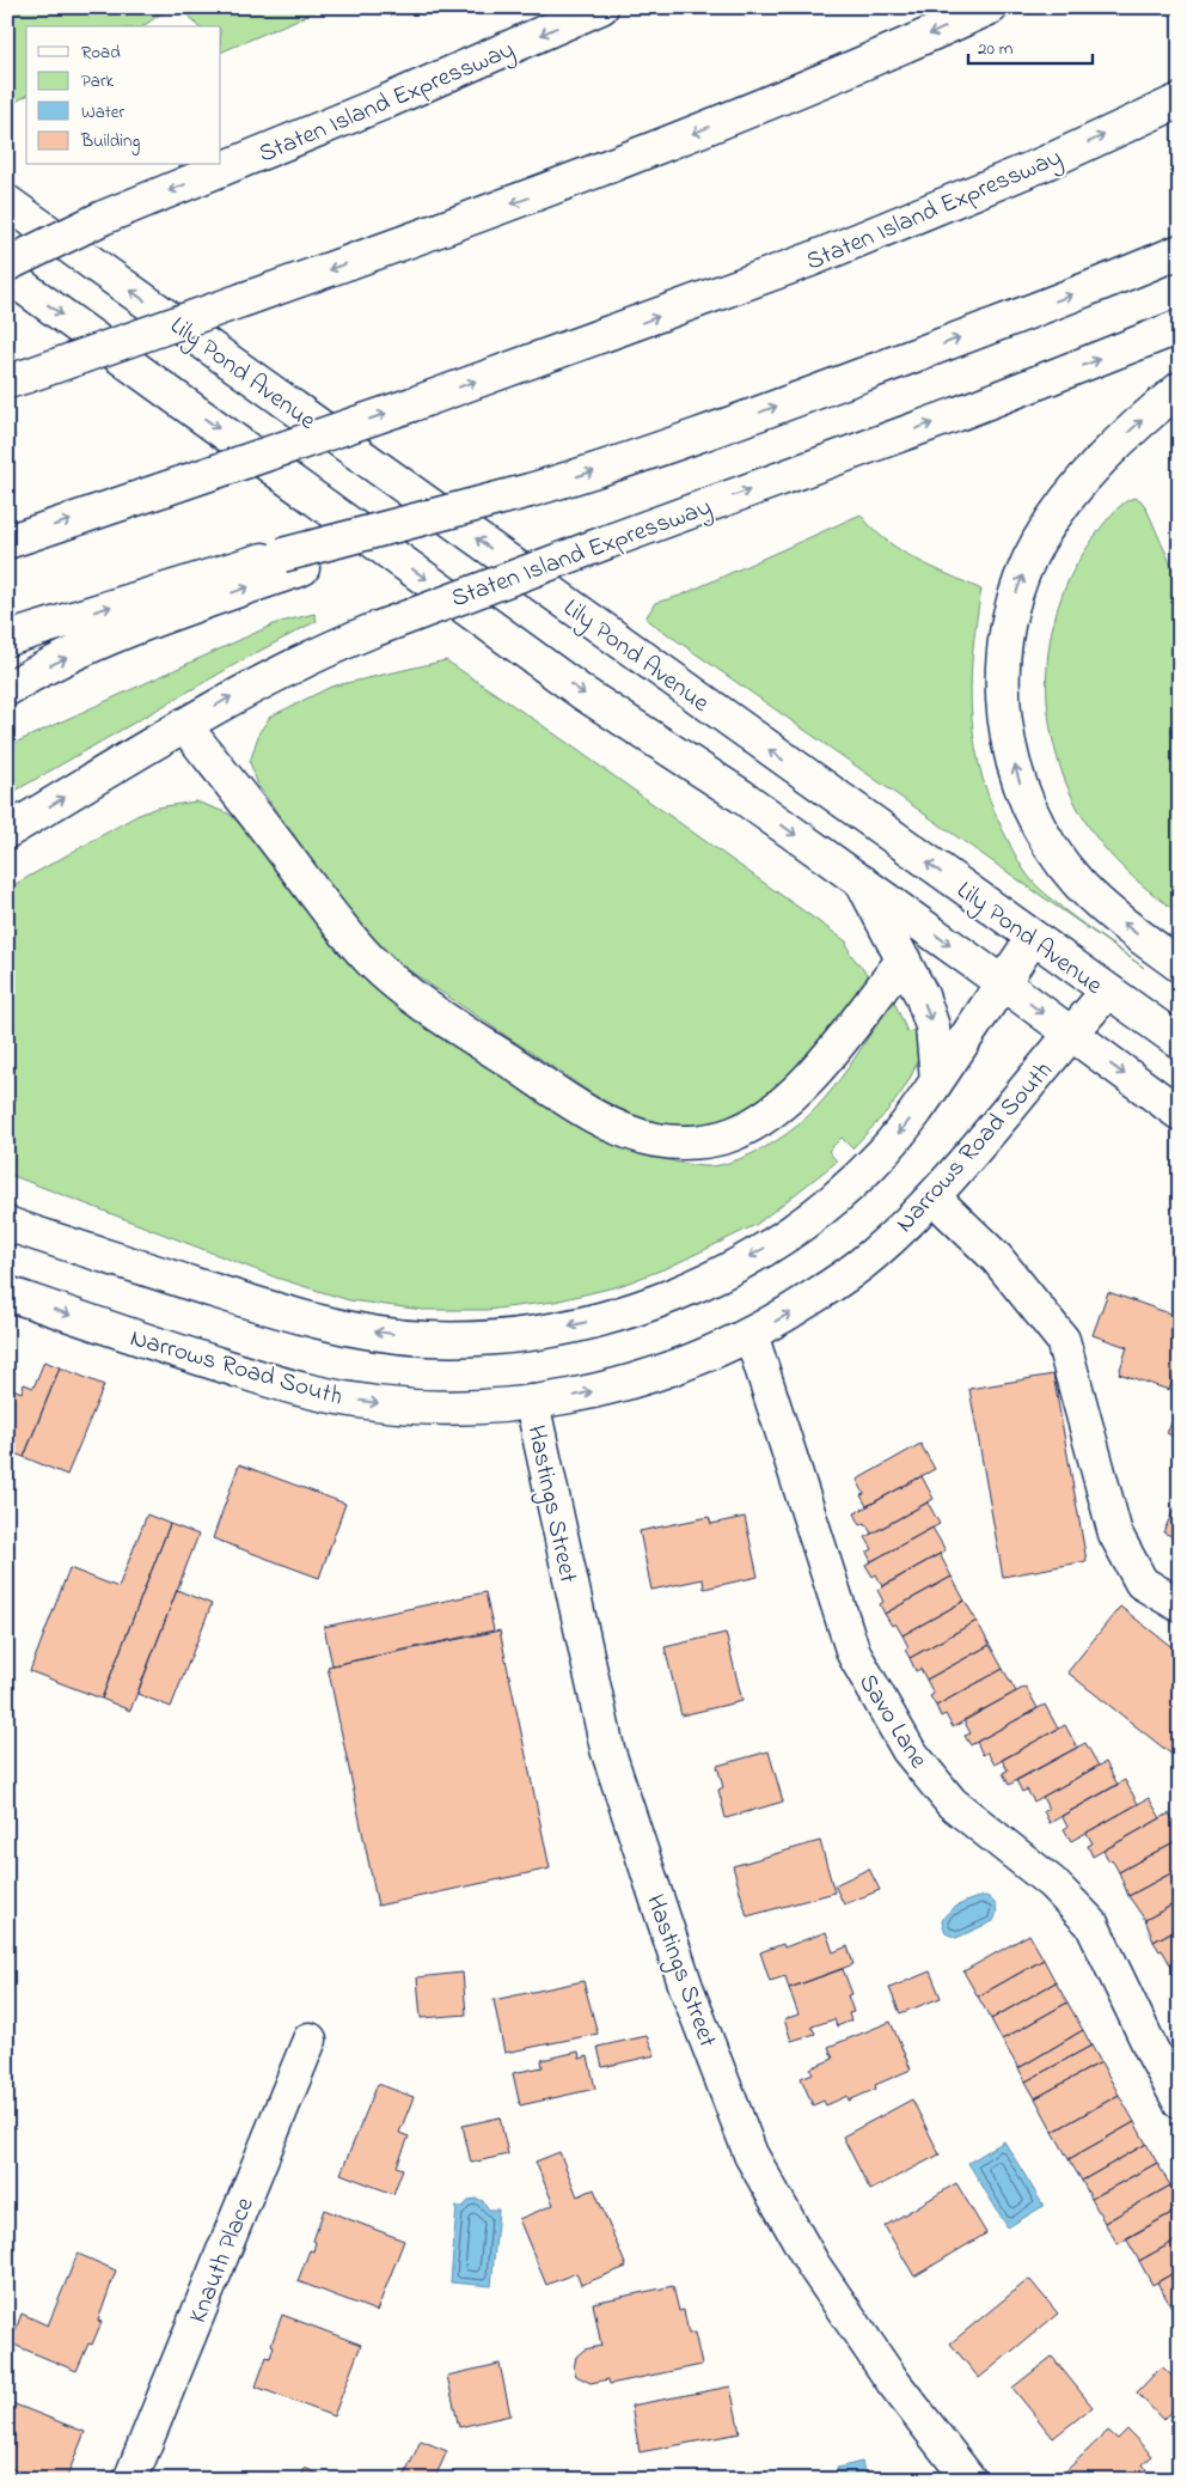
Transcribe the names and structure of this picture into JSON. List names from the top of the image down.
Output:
{
  "streets": {
    "main road": [
      "Staten Island Expressway",
      "Lily Pond Avenue",
      "Narrows Road South",
      "Hastings Street",
      "Savo Lane",
      "Knauth Place"
    ]
  },
  "crossings": [
    ["Lily Pond Avenue", "Narrows Road South"],
    ["Narrows Road South", "Hastings Street"],
    ["Narrows Road South", "Savo Lane"]
  ],
  "legend": [
    "Road",
    "Park",
    "Water",
    "Building"
  ],
  "scale_bar": "20 m"
}
